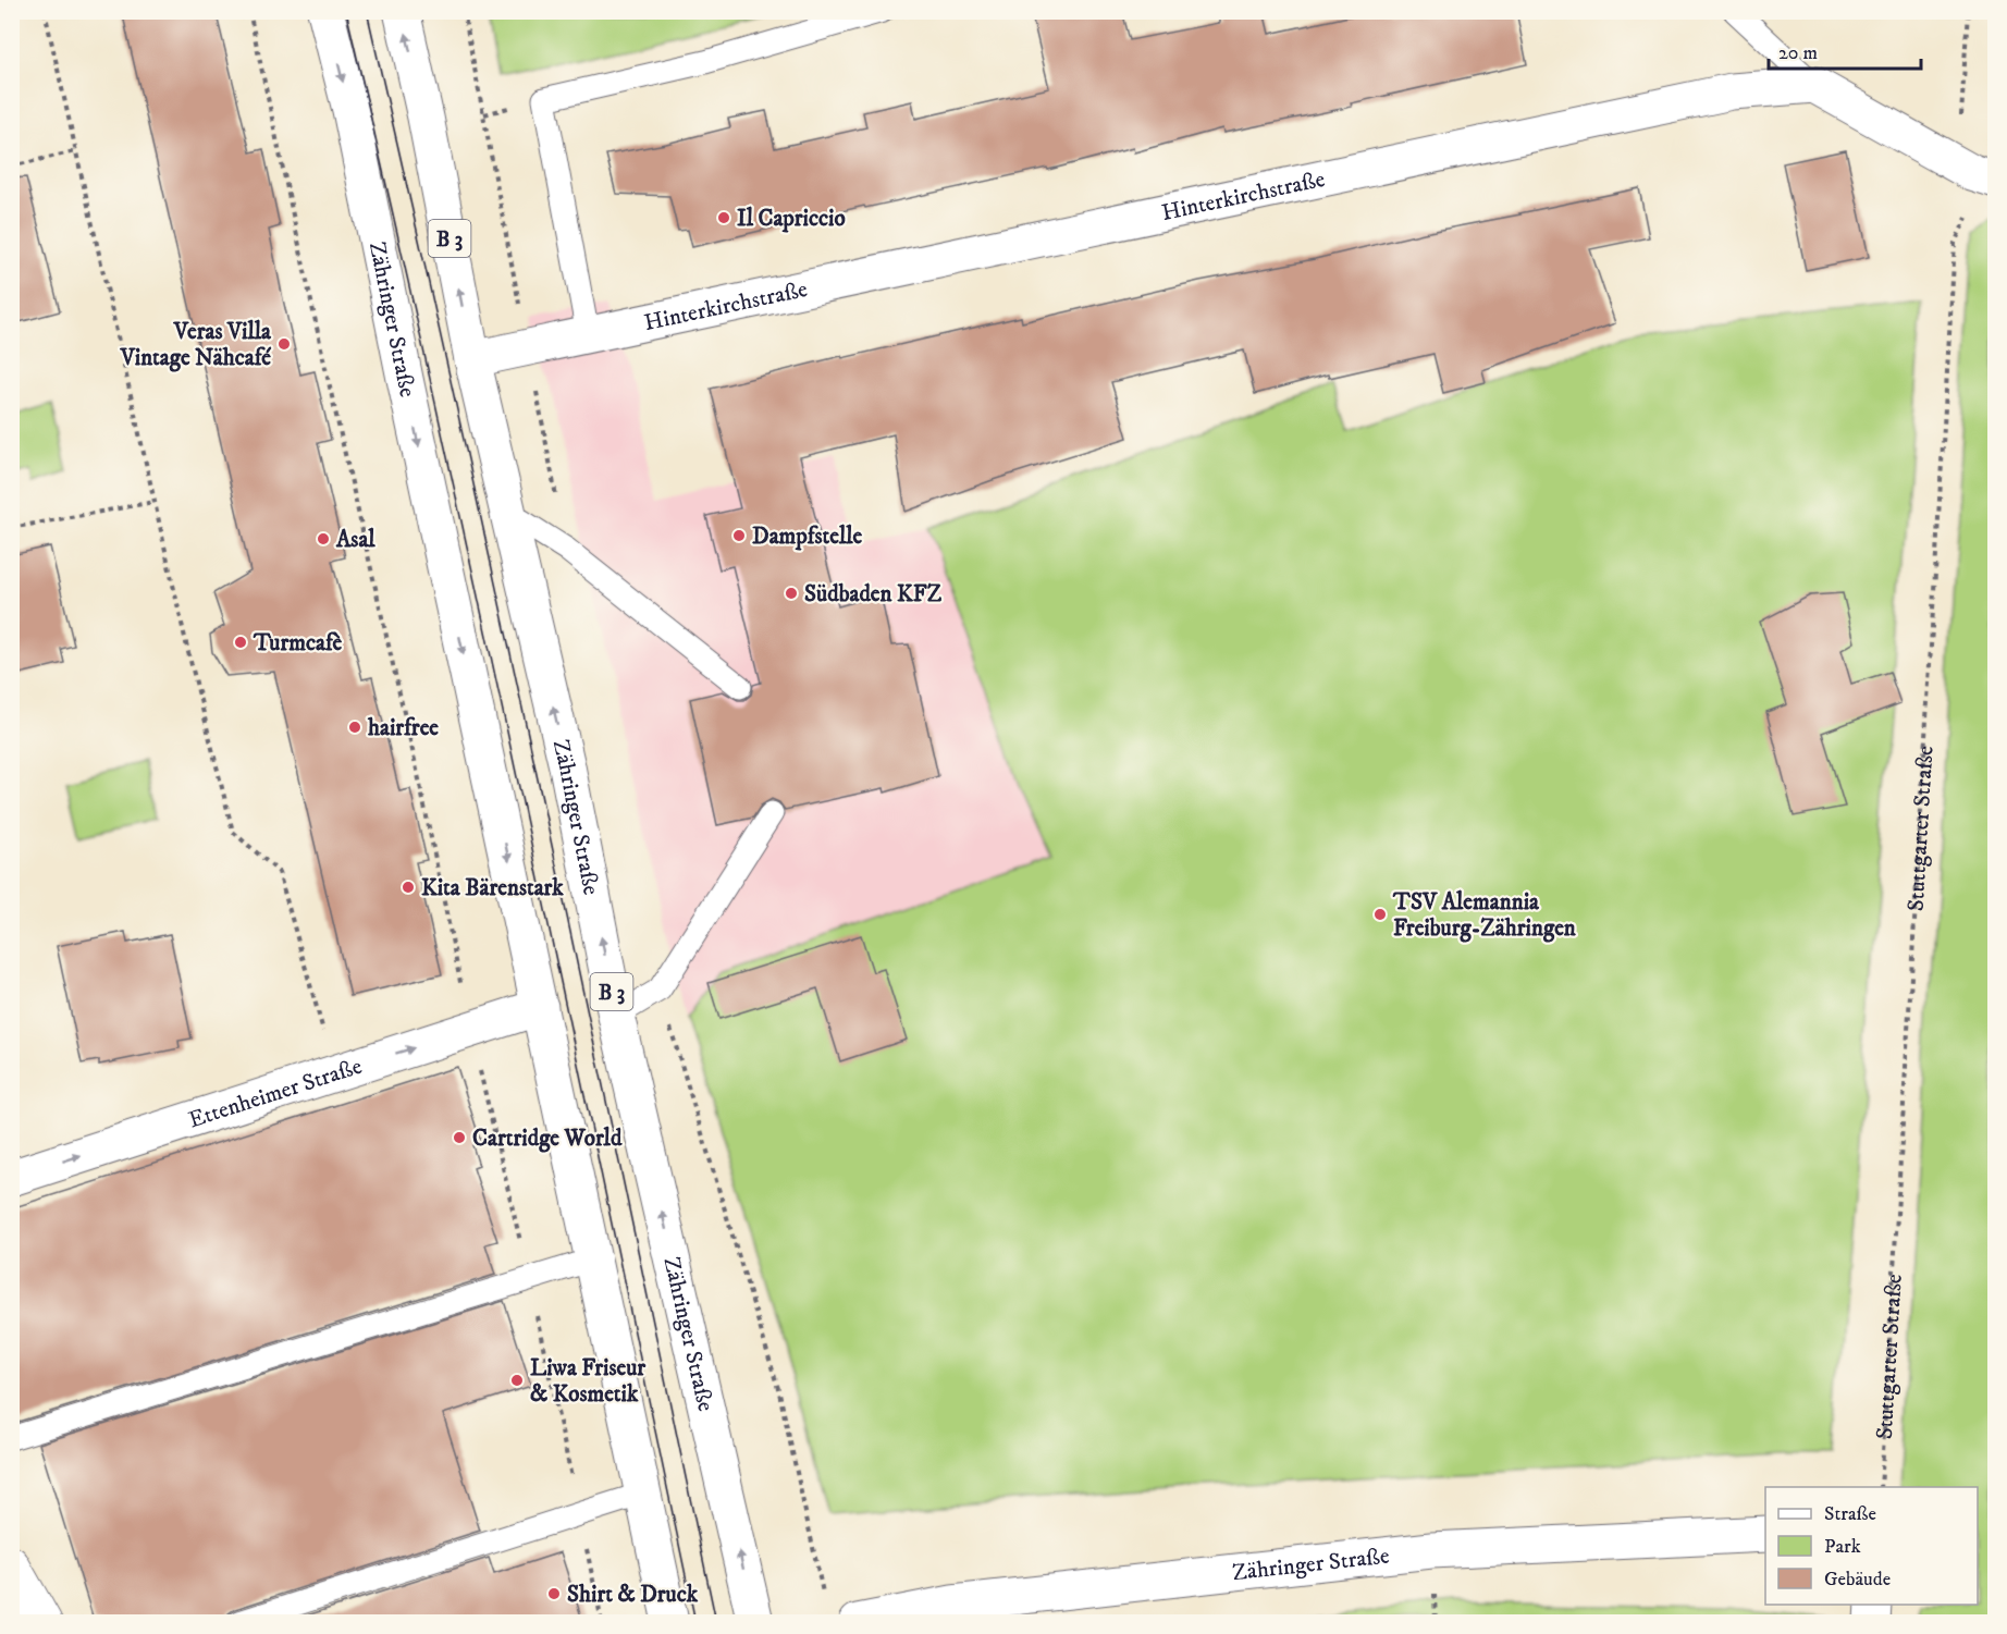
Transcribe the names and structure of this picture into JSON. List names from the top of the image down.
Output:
{
  "streets": {
    "main road": [
      "Hinterkirchstraße",
      "B 3",
      "Zähringer Straße",
      "Ettenheimer Straße"
    ],
    "path": ["Stuttgarter Straße"]
  },
  "crossings": [
    ["Hinterkirchstraße", "Zähringer Straße"],
    ["Zähringer Straße", "Ettenheimer Straße"]
  ],
  "one_way": ["Ettenheimer Straße"],
  "places": [
    "Il Capriccio",
    "Veras Villa Vintage Nähcafé",
    "Dampfstelle",
    "Asal",
    "Südbaden KFZ",
    "Turmcafè",
    "hairfree",
    "Kita Bärenstark",
    "TSV Alemannia Freiburg-Zähringen",
    "Cartridge World",
    "Liwa Friseur & Kosmetik",
    "Shirt & Druck"
  ],
  "legend": ["Straße", "Park", "Gebäude"],
  "scale_bar": "20 m"
}
